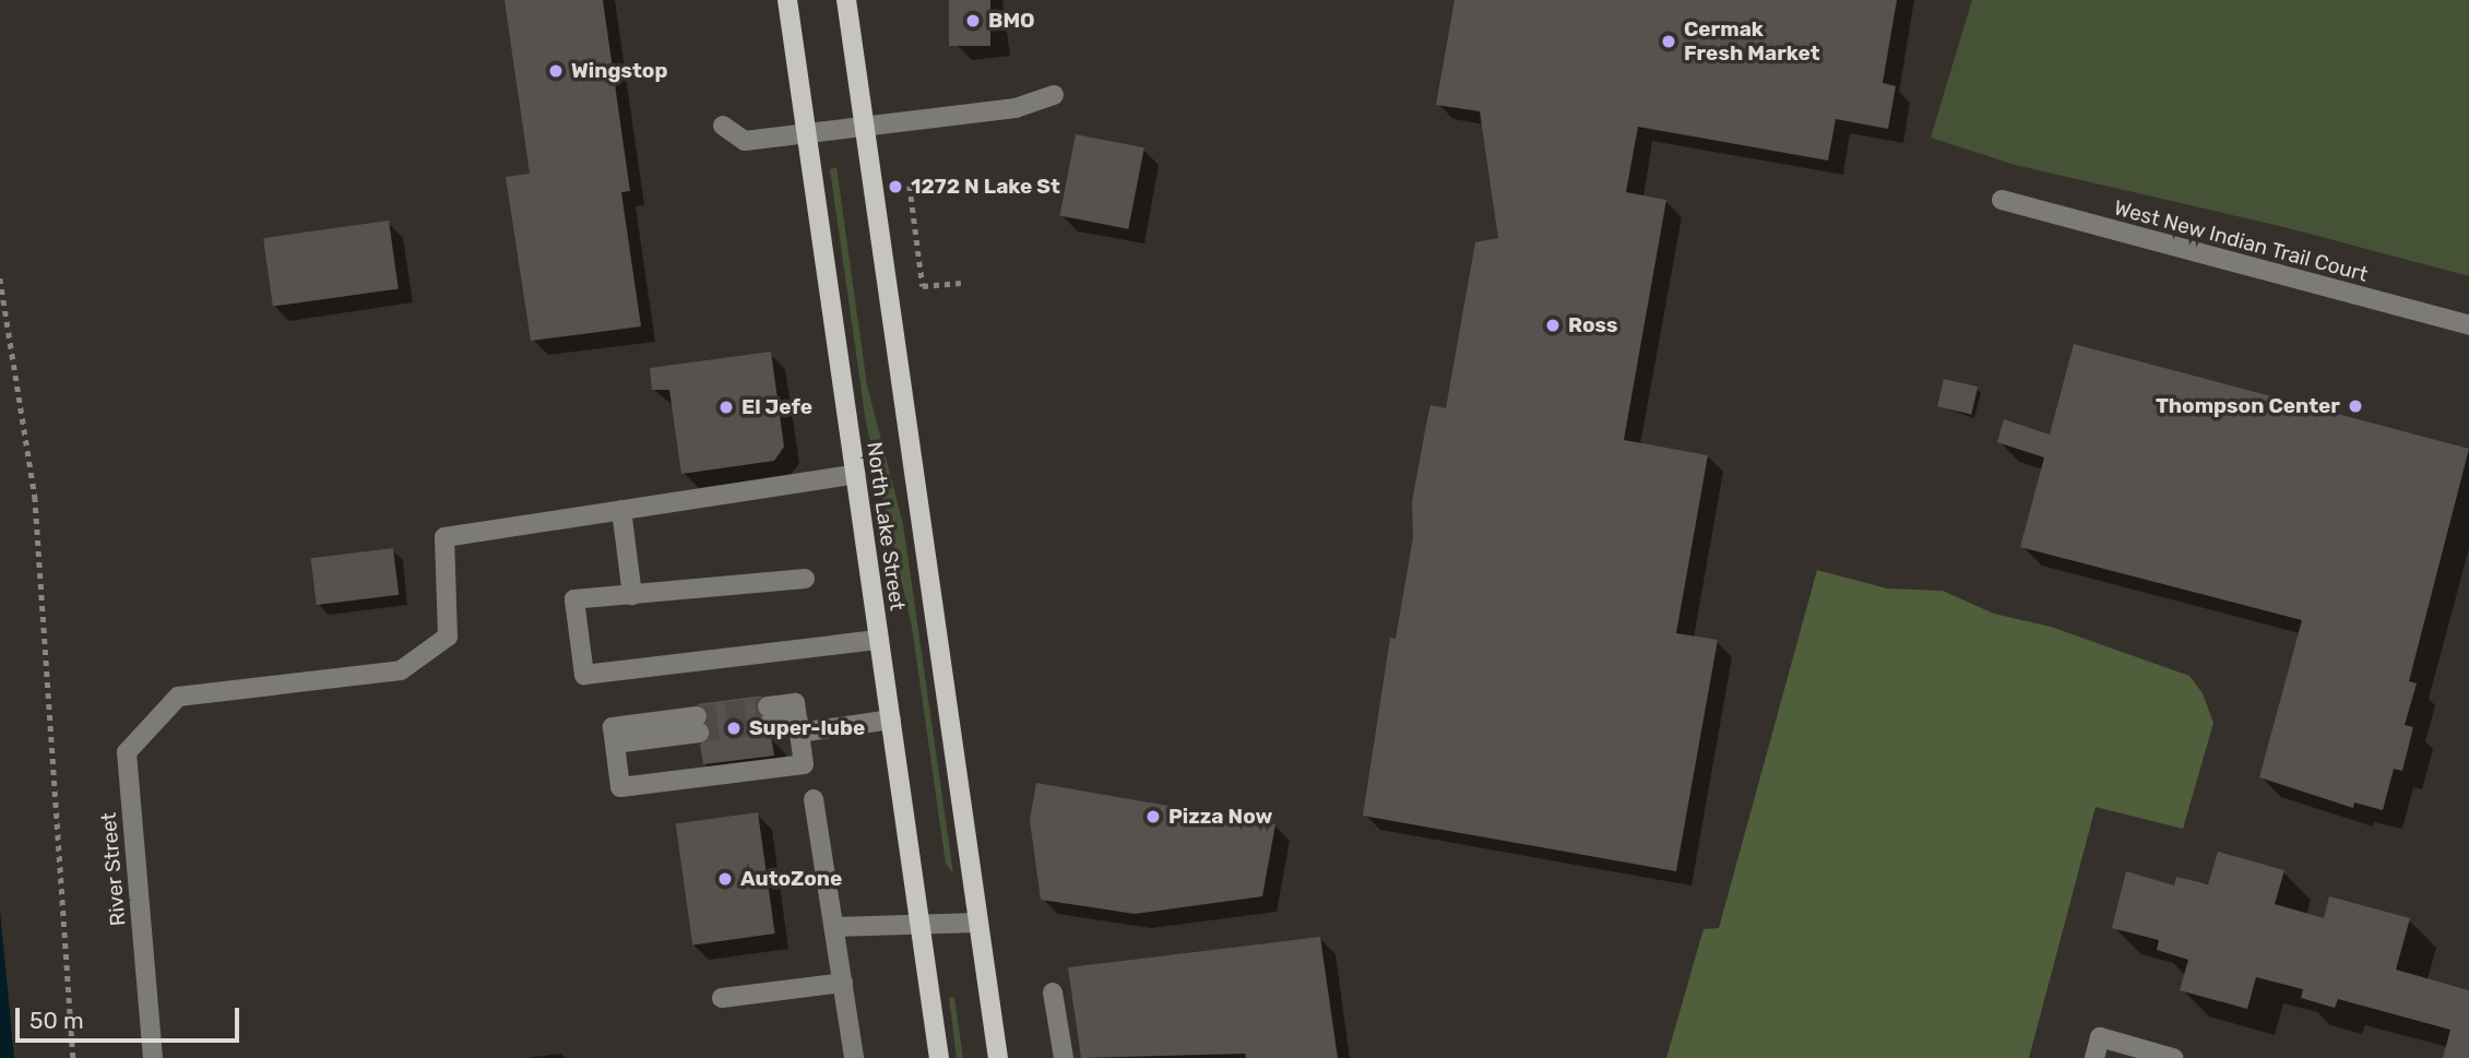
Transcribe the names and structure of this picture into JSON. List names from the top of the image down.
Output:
{
  "streets": {
    "main road": ["North Lake Street"],
    "street": ["West New Indian Trail Court", "River Street"]
  },
  "places": [
    "BMO",
    "Cermak Fresh Market",
    "Wingstop",
    "1272 N Lake St",
    "Ross",
    "Thompson Center",
    "El Jefe",
    "Super-lube",
    "Pizza Now",
    "AutoZone"
  ],
  "scale_bar": "50 m"
}
